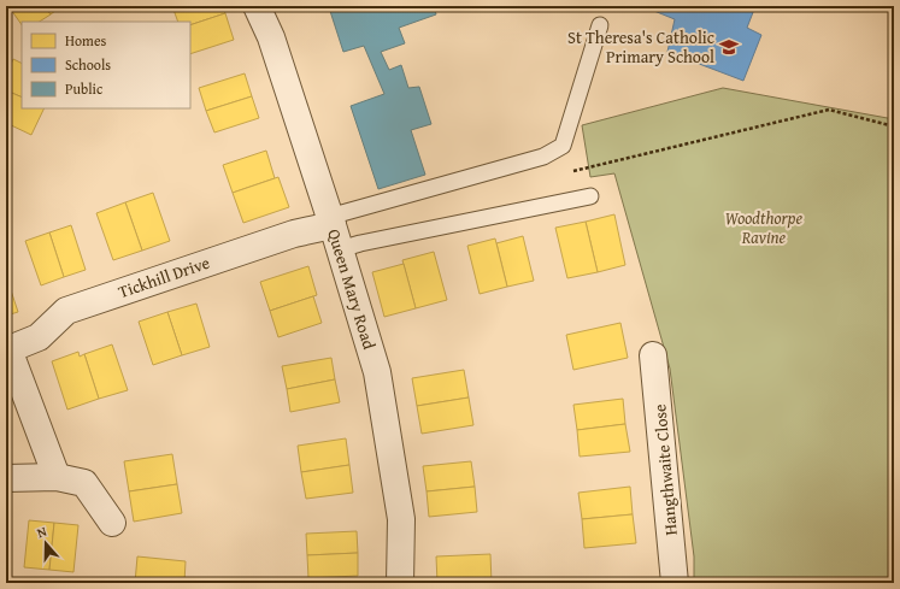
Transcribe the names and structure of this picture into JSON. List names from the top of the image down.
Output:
{
  "streets": {
    "street": ["Tickhill Drive", "Queen Mary Road", "Hangthwaite Close"]
  },
  "crossings": [
    ["Tickhill Drive", "Queen Mary Road"]
  ],
  "parks": ["Woodthorpe Ravine"],
  "places": {
    "school or university": ["St Theresa's Catholic Primary School"]
  },
  "legend": ["Homes", "Schools", "Public"],
  "north": "top"
}
